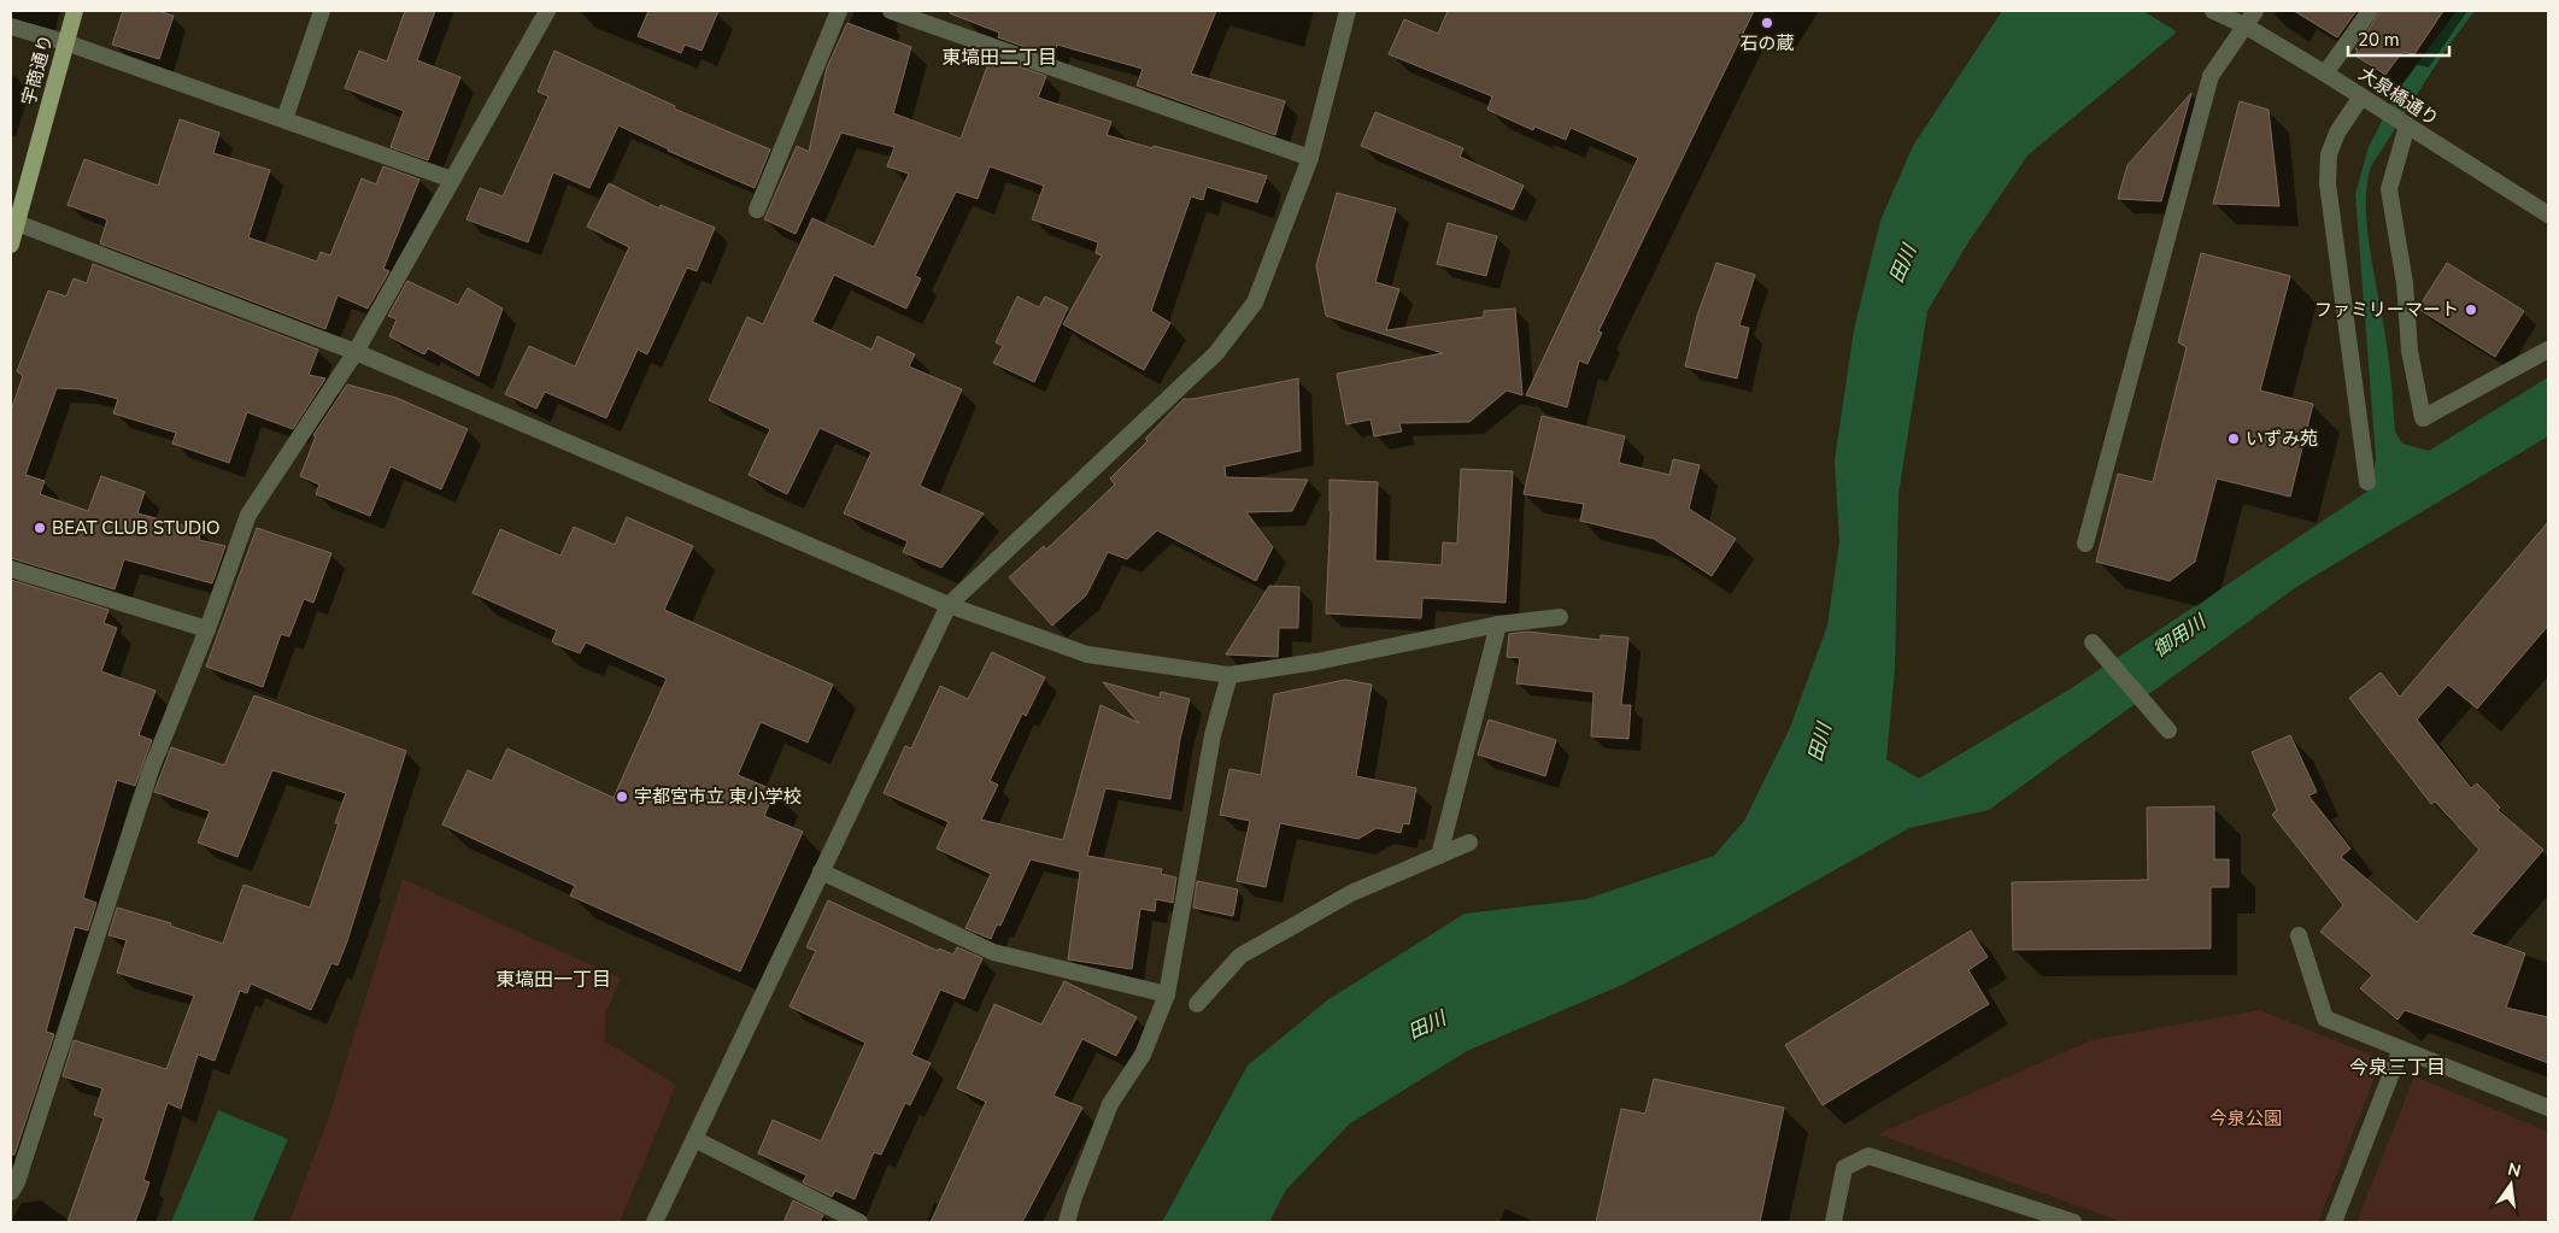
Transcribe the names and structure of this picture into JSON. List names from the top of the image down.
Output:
{
  "streets": {
    "main road": ["宇商通り"],
    "street": ["大泉橋通り"]
  },
  "districts": ["東塙田二丁目", "東塙田一丁目", "今泉三丁目"],
  "water": ["田川", "御用川"],
  "parks": ["今泉公園"],
  "places": [
    "石の蔵",
    "ファミリーマート",
    "いずみ苑",
    "BEAT CLUB STUDIO",
    "宇都宮市立 東小学校"
  ],
  "scale_bar": "20 m",
  "north": "top"
}
